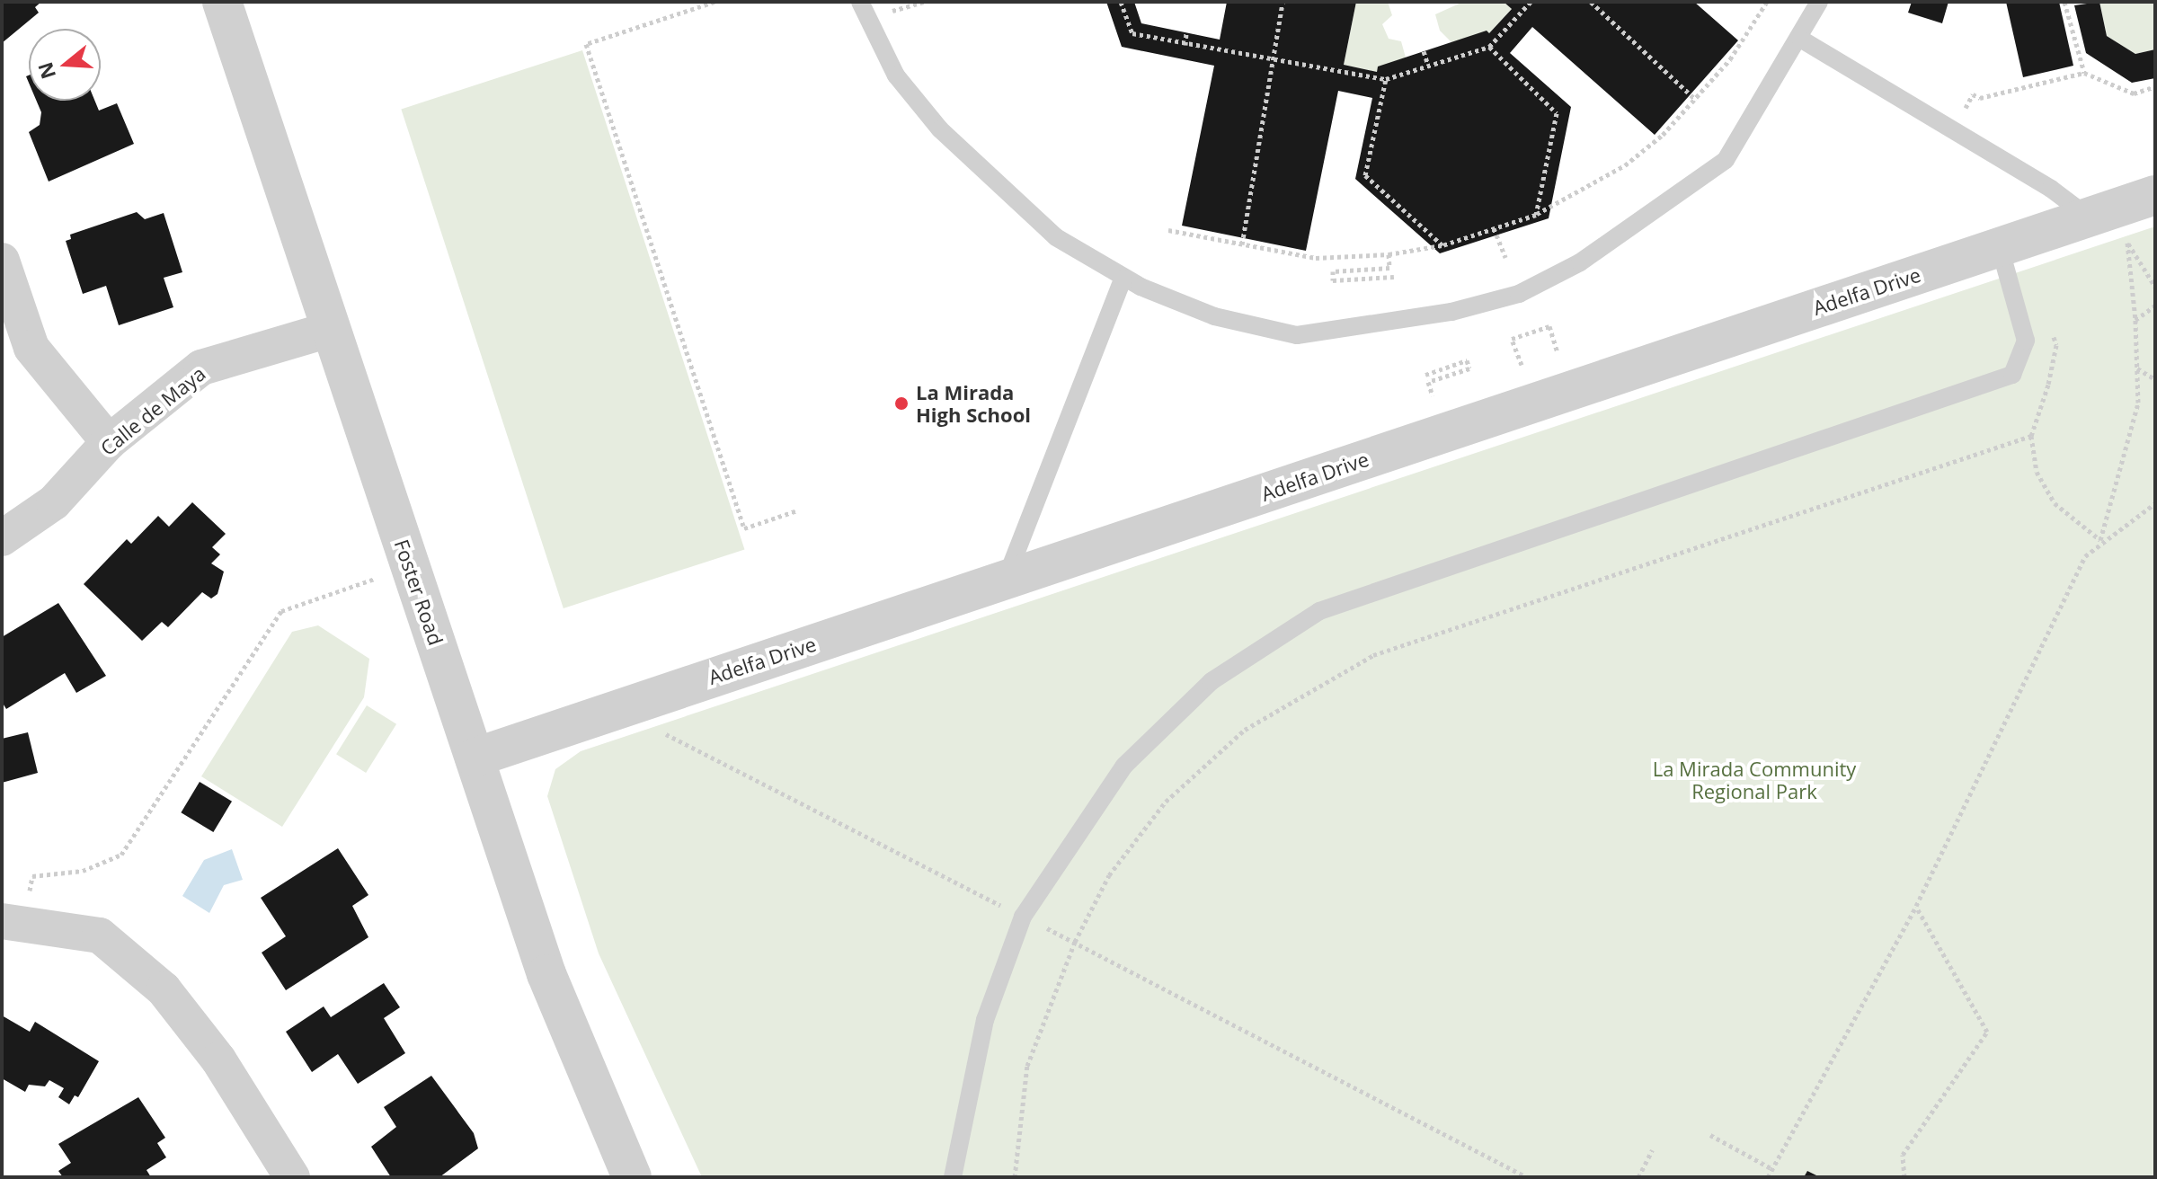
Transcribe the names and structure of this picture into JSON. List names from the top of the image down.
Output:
{
  "streets": {
    "street": ["Adelfa Drive", "Calle de Maya", "Foster Road"]
  },
  "crossings": [
    ["Adelfa Drive", "Foster Road"],
    ["Calle de Maya", "Foster Road"]
  ],
  "parks": ["La Mirada Community Regional Park"],
  "places": ["La Mirada High School"],
  "north": "left"
}
